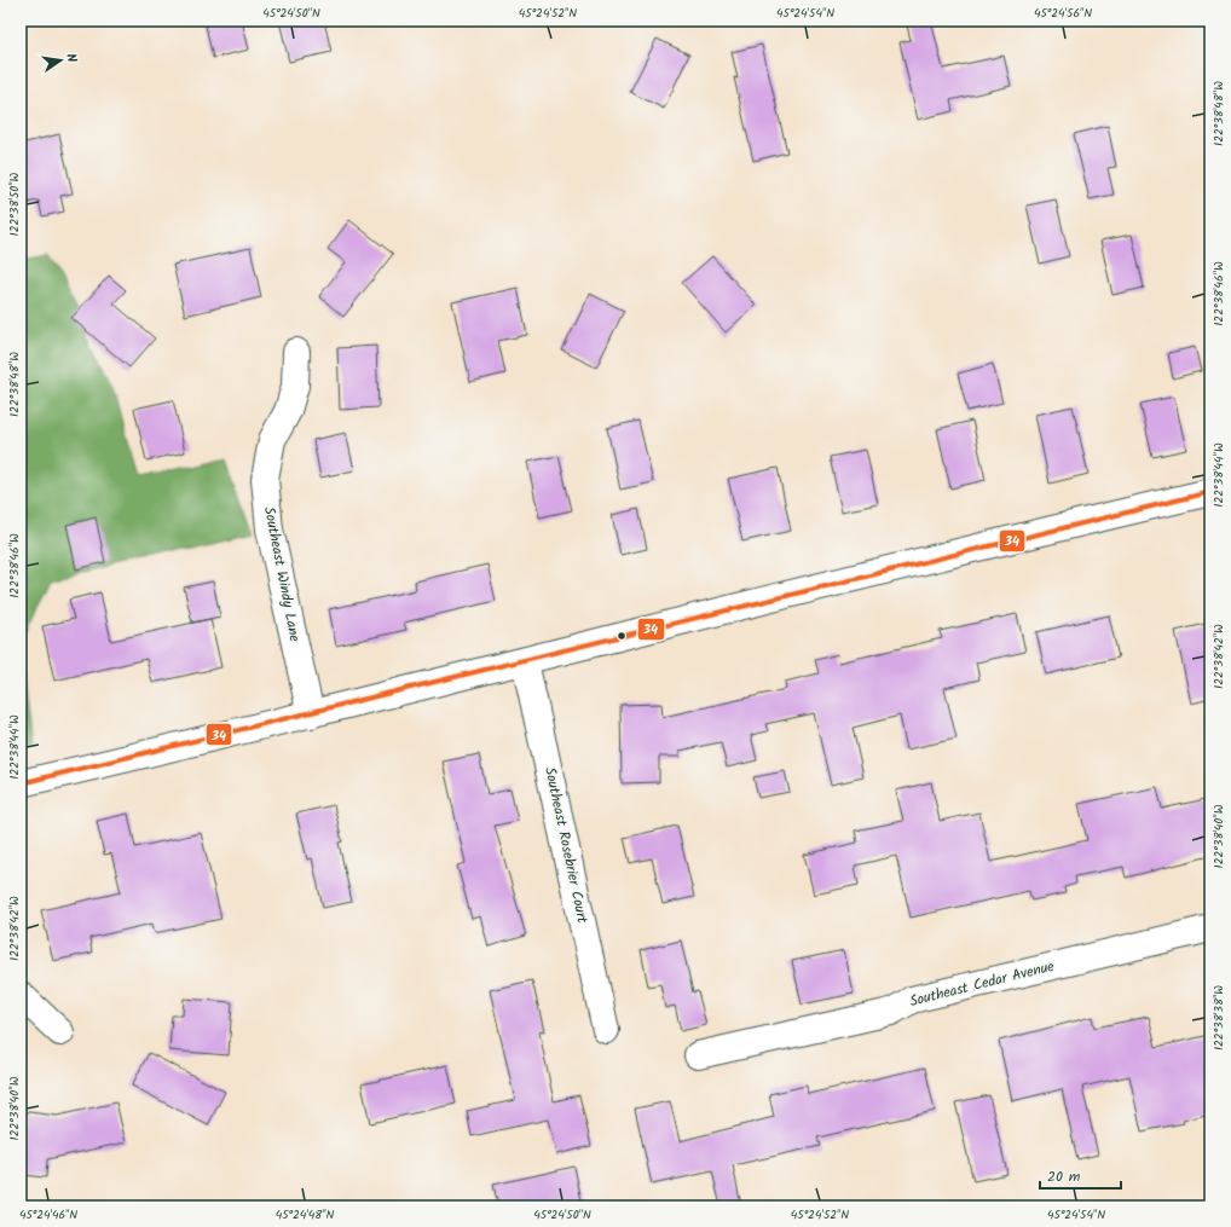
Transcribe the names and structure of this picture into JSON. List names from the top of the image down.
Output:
{
  "streets": {
    "street": ["Southeast Windy Lane", "Southeast Rosebrier Court", "Southeast Cedar Avenue"]
  },
  "lines": ["transit line 34"],
  "scale_bar": "20 m",
  "north": "right",
  "coordinates": [
    "45°24'50\"N",
    "45°24'52\"N",
    "45°24'54\"N",
    "45°24'56\"N",
    "122°38'48\"W",
    "122°38'50\"W",
    "122°38'46\"W",
    "122°38'44\"W",
    "122°38'42\"W",
    "122°38'40\"W",
    "122°38'38\"W",
    "45°24'46\"N",
    "45°24'48\"N"
  ]
}
